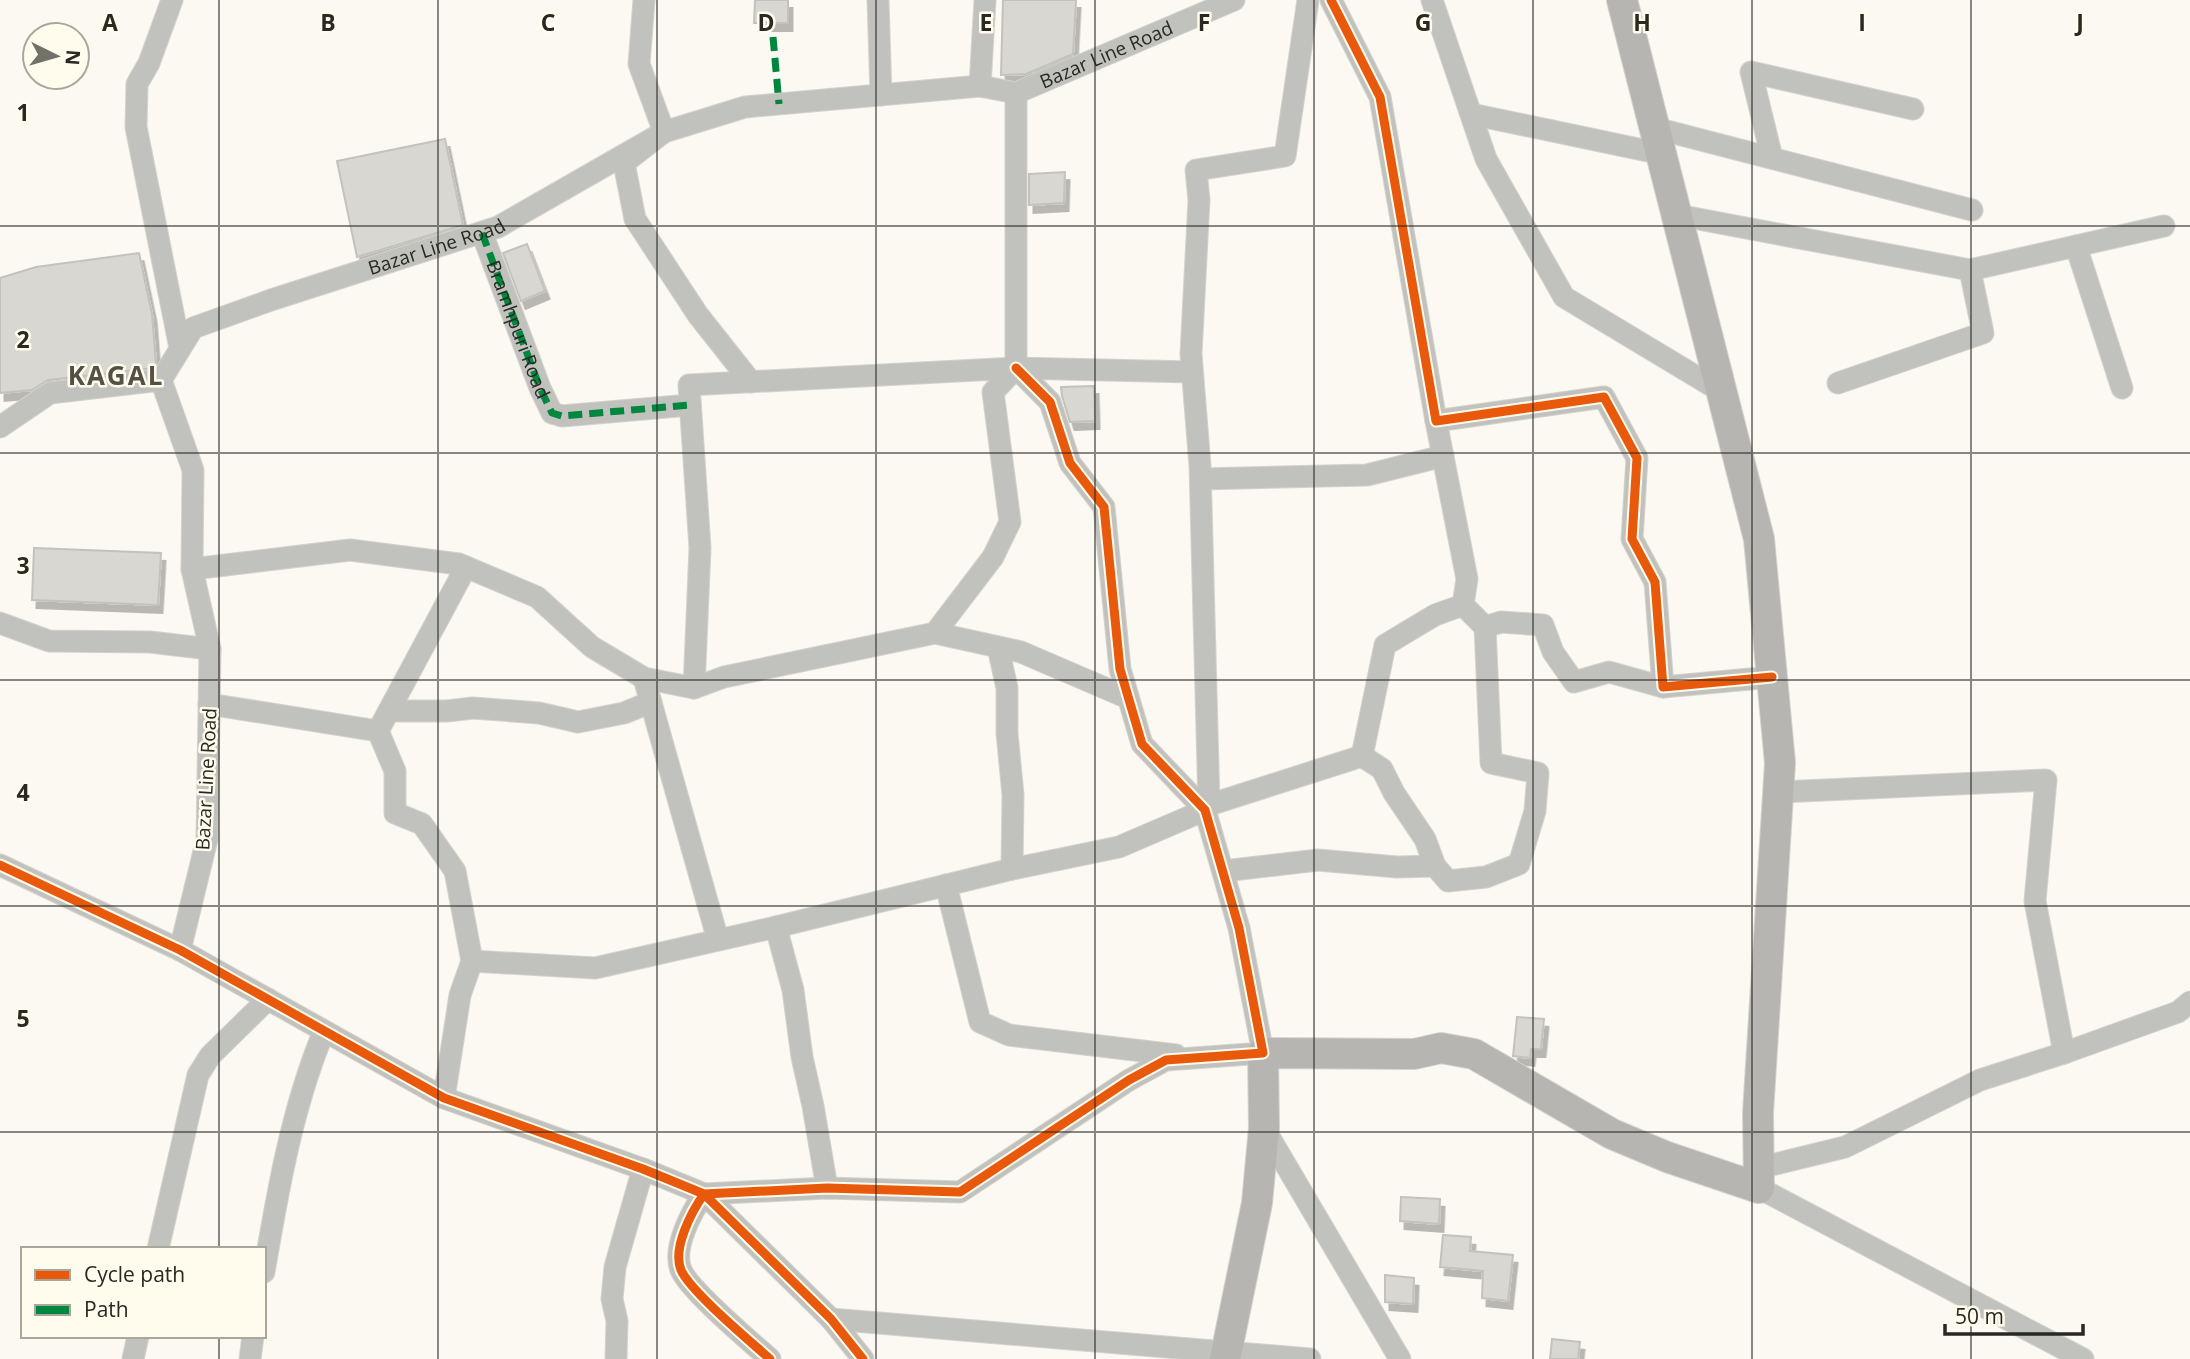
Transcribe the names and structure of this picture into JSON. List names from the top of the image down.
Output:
{
  "streets": {
    "street": ["Bazar Line Road", "Bramhpuri Road"]
  },
  "crossings": [
    ["Bazar Line Road", "Bramhpuri Road"]
  ],
  "districts": ["KAGAL"],
  "legend": ["Cycle path", "Path"],
  "scale_bar": "50 m",
  "north": "right",
  "grid": {
    "columns": [
      "A",
      "B",
      "C",
      "D",
      "E",
      "F",
      "G",
      "H",
      "I",
      "J"
    ],
    "rows": [
      "1",
      "2",
      "3",
      "4",
      "5"
    ]
  }
}
